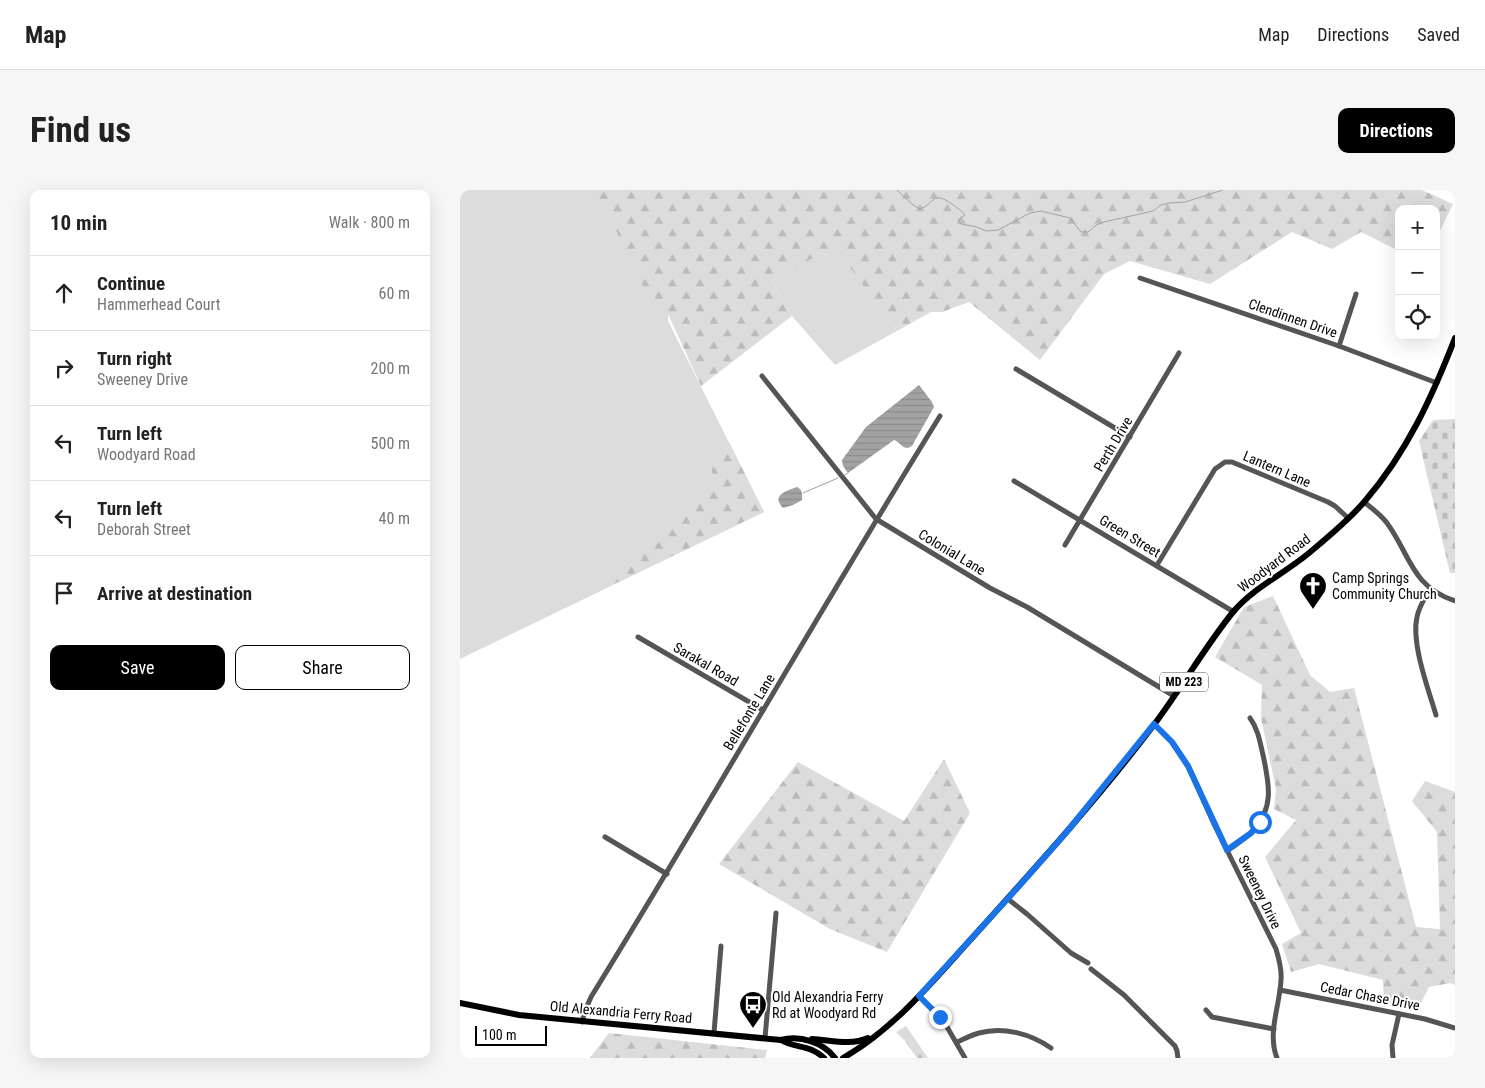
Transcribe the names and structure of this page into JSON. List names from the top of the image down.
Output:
{
  "streets": {
    "main road": ["Woodyard Road", "MD 223", "Old Alexandria Ferry Road"],
    "street": [
      "Clendinnen Drive",
      "Perth Drive",
      "Lantern Lane",
      "Green Street",
      "Colonial Lane",
      "Sarakal Road",
      "Bellefonte Lane",
      "Sweeney Drive",
      "Cedar Chase Drive"
    ]
  },
  "crossings": [
    ["Clendinnen Drive", "Woodyard Road"],
    ["Perth Drive", "Green Street"],
    ["Lantern Lane", "Green Street"],
    ["Lantern Lane", "Woodyard Road"],
    ["Green Street", "Woodyard Road"],
    ["Colonial Lane", "Woodyard Road"],
    ["Colonial Lane", "Bellefonte Lane"],
    ["Woodyard Road", "Sweeney Drive"],
    ["Sarakal Road", "Bellefonte Lane"],
    ["Bellefonte Lane", "Old Alexandria Ferry Road"],
    ["Sweeney Drive", "Cedar Chase Drive"]
  ],
  "places": {
    "church": ["Camp Springs Community Church"],
    "bus stop": ["Old Alexandria Ferry Rd at Woodyard Rd"]
  },
  "scale_bar": "100 m",
  "page": {
    "header": "Map",
    "nav": ["Map", "Directions", "Saved"],
    "buttons": [
      "Directions",
      ["Save", "Share"]
    ],
    "title": "Find us",
    "heading": ["10 min", "Walk · 800 m"],
    "map_buttons": ["+", "−"],
    "list": [
      ["Continue", "Hammerhead Court", "60 m"],
      ["Turn right", "Sweeney Drive", "200 m"],
      ["Turn left", "Woodyard Road", "500 m"],
      ["Turn left", "Deborah Street", "40 m"],
      "Arrive at destination"
    ],
    "scale": "100 m"
  }
}
